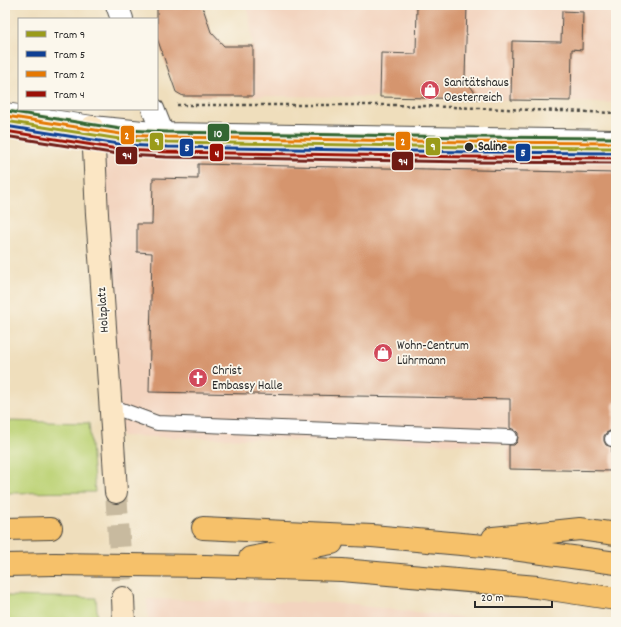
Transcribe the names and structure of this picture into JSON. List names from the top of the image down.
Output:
{
  "streets": {
    "street": ["Holzplatz"]
  },
  "places": {
    "shop": ["Sanitätshaus Oesterreich", "Wohn-Centrum Lührmann"],
    "other": ["Saline"],
    "church": ["Christ Embassy Halle"]
  },
  "lines": [
    "transit line 10",
    "tram line 2",
    "tram line 9",
    "tram line 5",
    "tram line 4",
    "transit line 94"
  ],
  "legend": [
    "Tram 9",
    "Tram 5",
    "Tram 2",
    "Tram 4"
  ],
  "scale_bar": "20 m"
}
